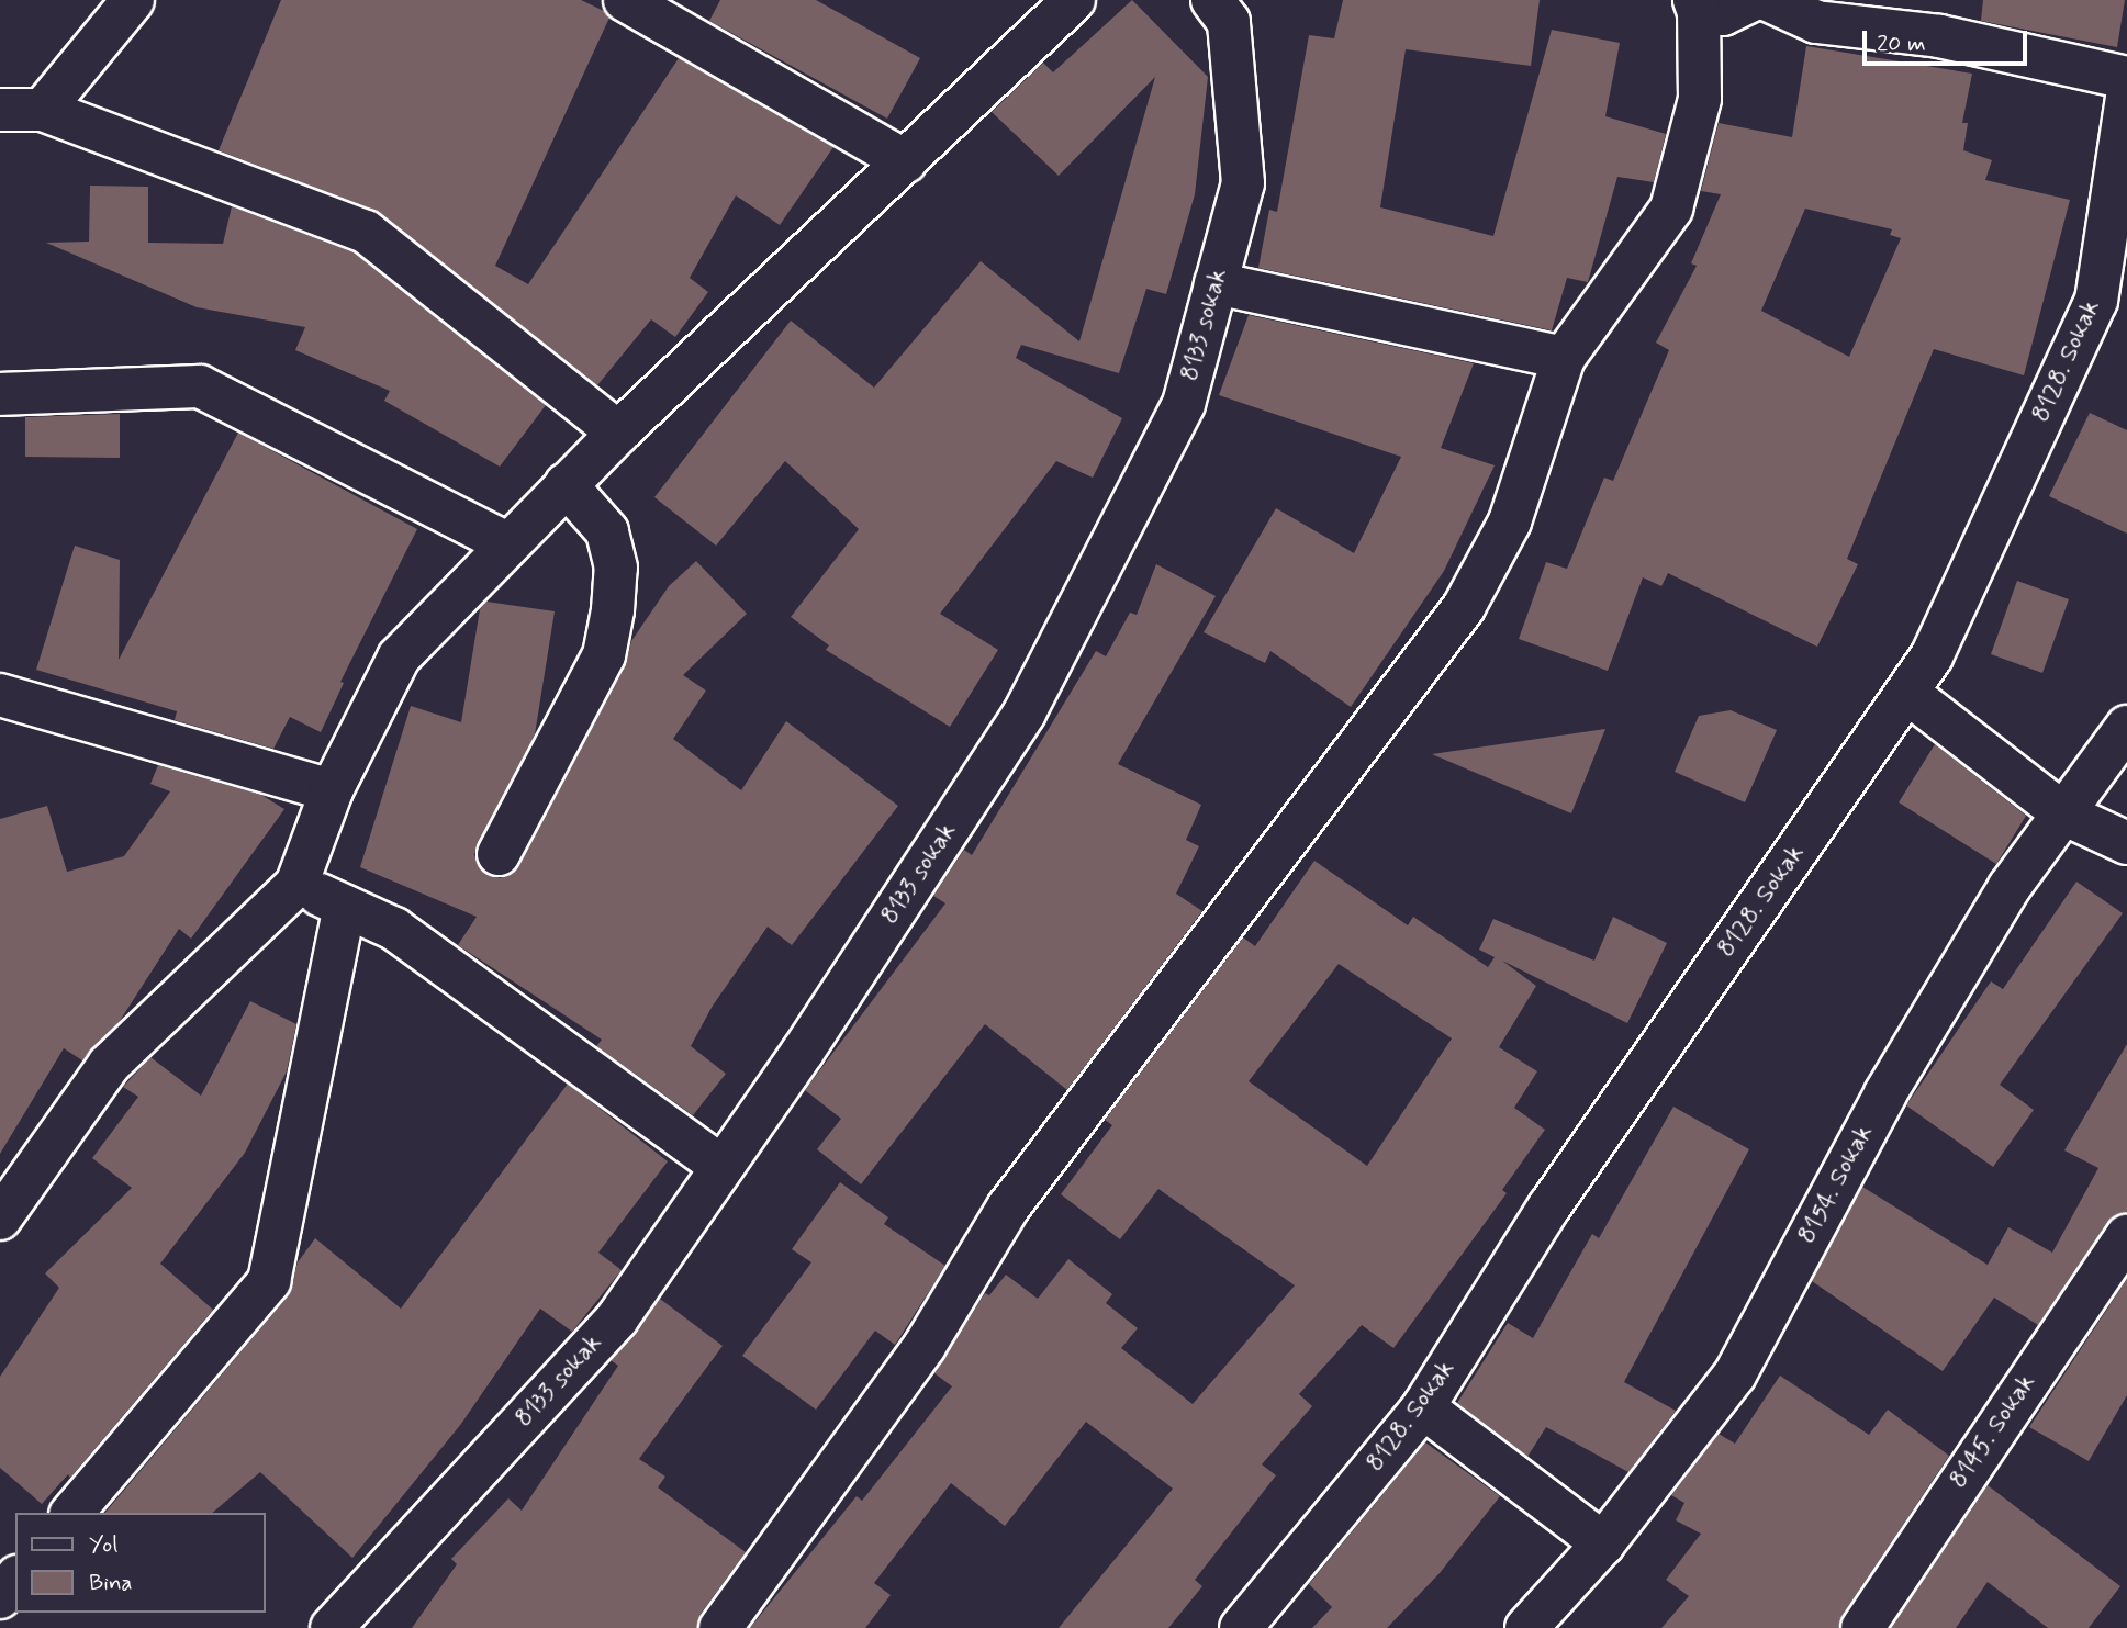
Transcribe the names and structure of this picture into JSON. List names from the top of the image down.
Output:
{
  "streets": {
    "street": [
      "8133 sokak",
      "8128. Sokak",
      "8154. Sokak",
      "8145. Sokak"
    ]
  },
  "legend": ["Yol", "Bina"],
  "scale_bar": "20 m"
}
